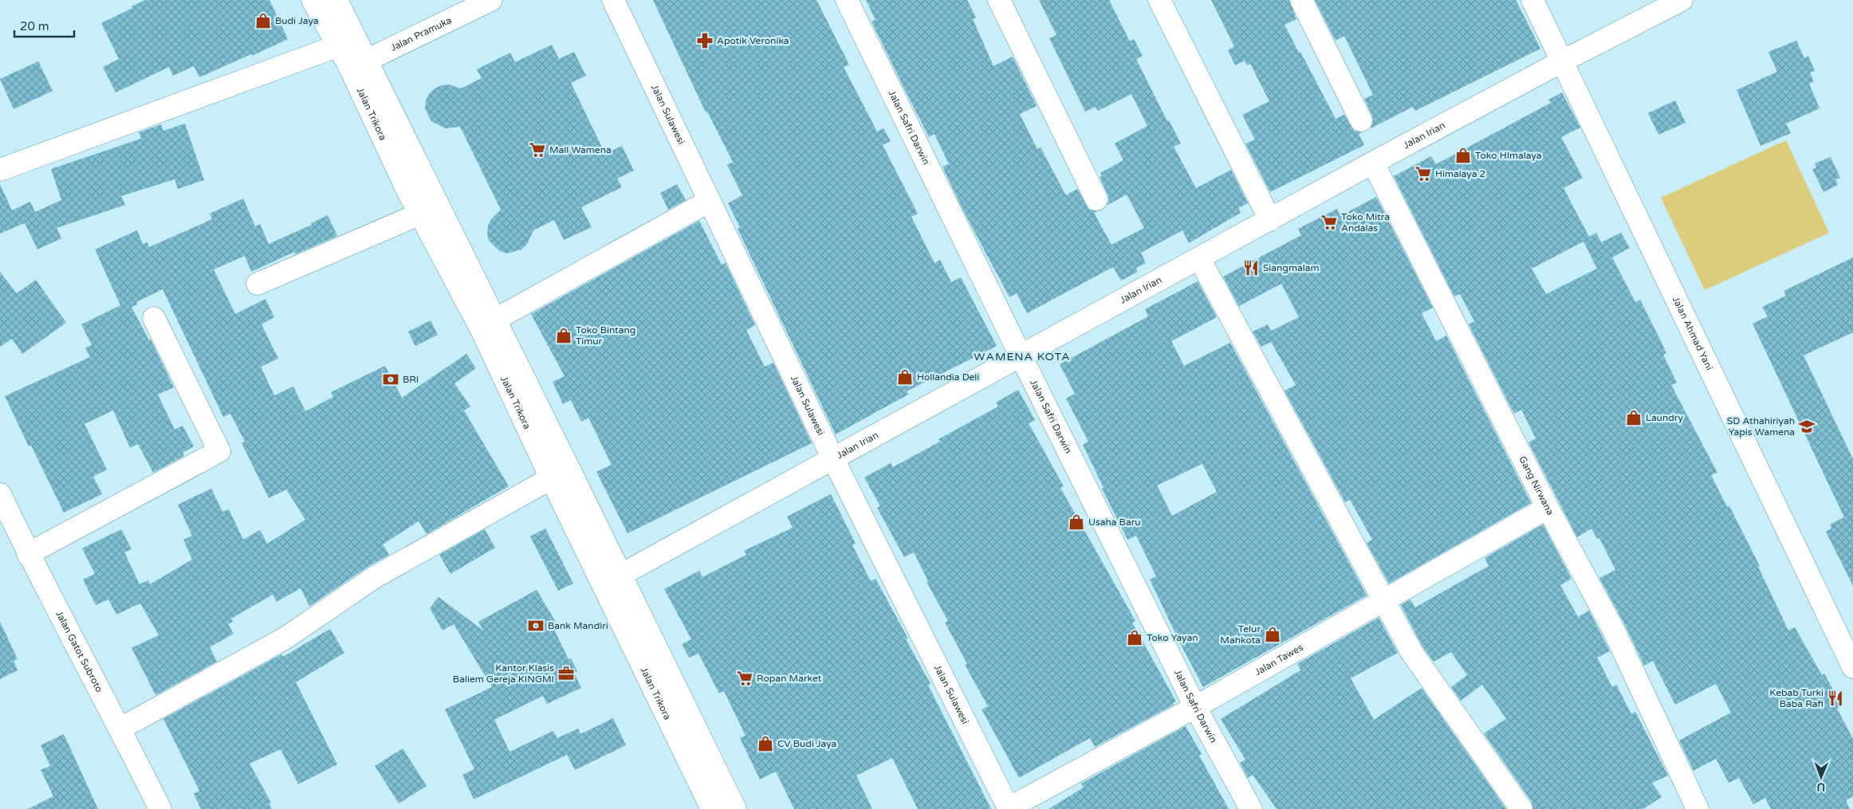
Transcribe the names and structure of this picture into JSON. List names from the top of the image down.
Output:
{
  "streets": {
    "main road": [
      "Jalan Pramuka",
      "Jalan Trikora",
      "Jalan Sulawesi",
      "Jalan Safri Darwin",
      "Jalan Irian",
      "Jalan Ahmad Yani",
      "Gang Nirwana",
      "Jalan Gatot Subroto",
      "Jalan Tawes"
    ]
  },
  "crossings": [
    ["Jalan Pramuka", "Jalan Trikora"],
    ["Jalan Trikora", "Jalan Irian"],
    ["Jalan Sulawesi", "Jalan Irian"],
    ["Jalan Sulawesi", "Jalan Tawes"],
    ["Jalan Safri Darwin", "Jalan Irian"],
    ["Jalan Safri Darwin", "Jalan Tawes"],
    ["Jalan Irian", "Jalan Ahmad Yani"],
    ["Jalan Irian", "Gang Nirwana"],
    ["Gang Nirwana", "Jalan Tawes"]
  ],
  "districts": ["WAMENA KOTA"],
  "places": {
    "shop": [
      "Budi Jaya",
      "Toko HImalaya",
      "Toko Bintang Timur",
      "Hollandia Deli",
      "Laundry",
      "Usaha Baru",
      "Telur Mahkota",
      "Toko Yayan",
      "CV Budi Jaya"
    ],
    "pharmacy": ["Apotik Veronika"],
    "supermarket": [
      "Mall Wamena",
      "Himalaya 2",
      "Toko Mitra Andalas",
      "Ropan Market"
    ],
    "restaurant": ["Siangmalam", "Kebab Turki Baba Rafi"],
    "bank": ["BRI", "Bank Mandiri"],
    "school or university": ["SD Athahiriyah Yapis Wamena"],
    "office": ["Kantor Klasis Baliem Gereja KINGMI"]
  },
  "scale_bar": "20 m",
  "north": "bottom"
}
